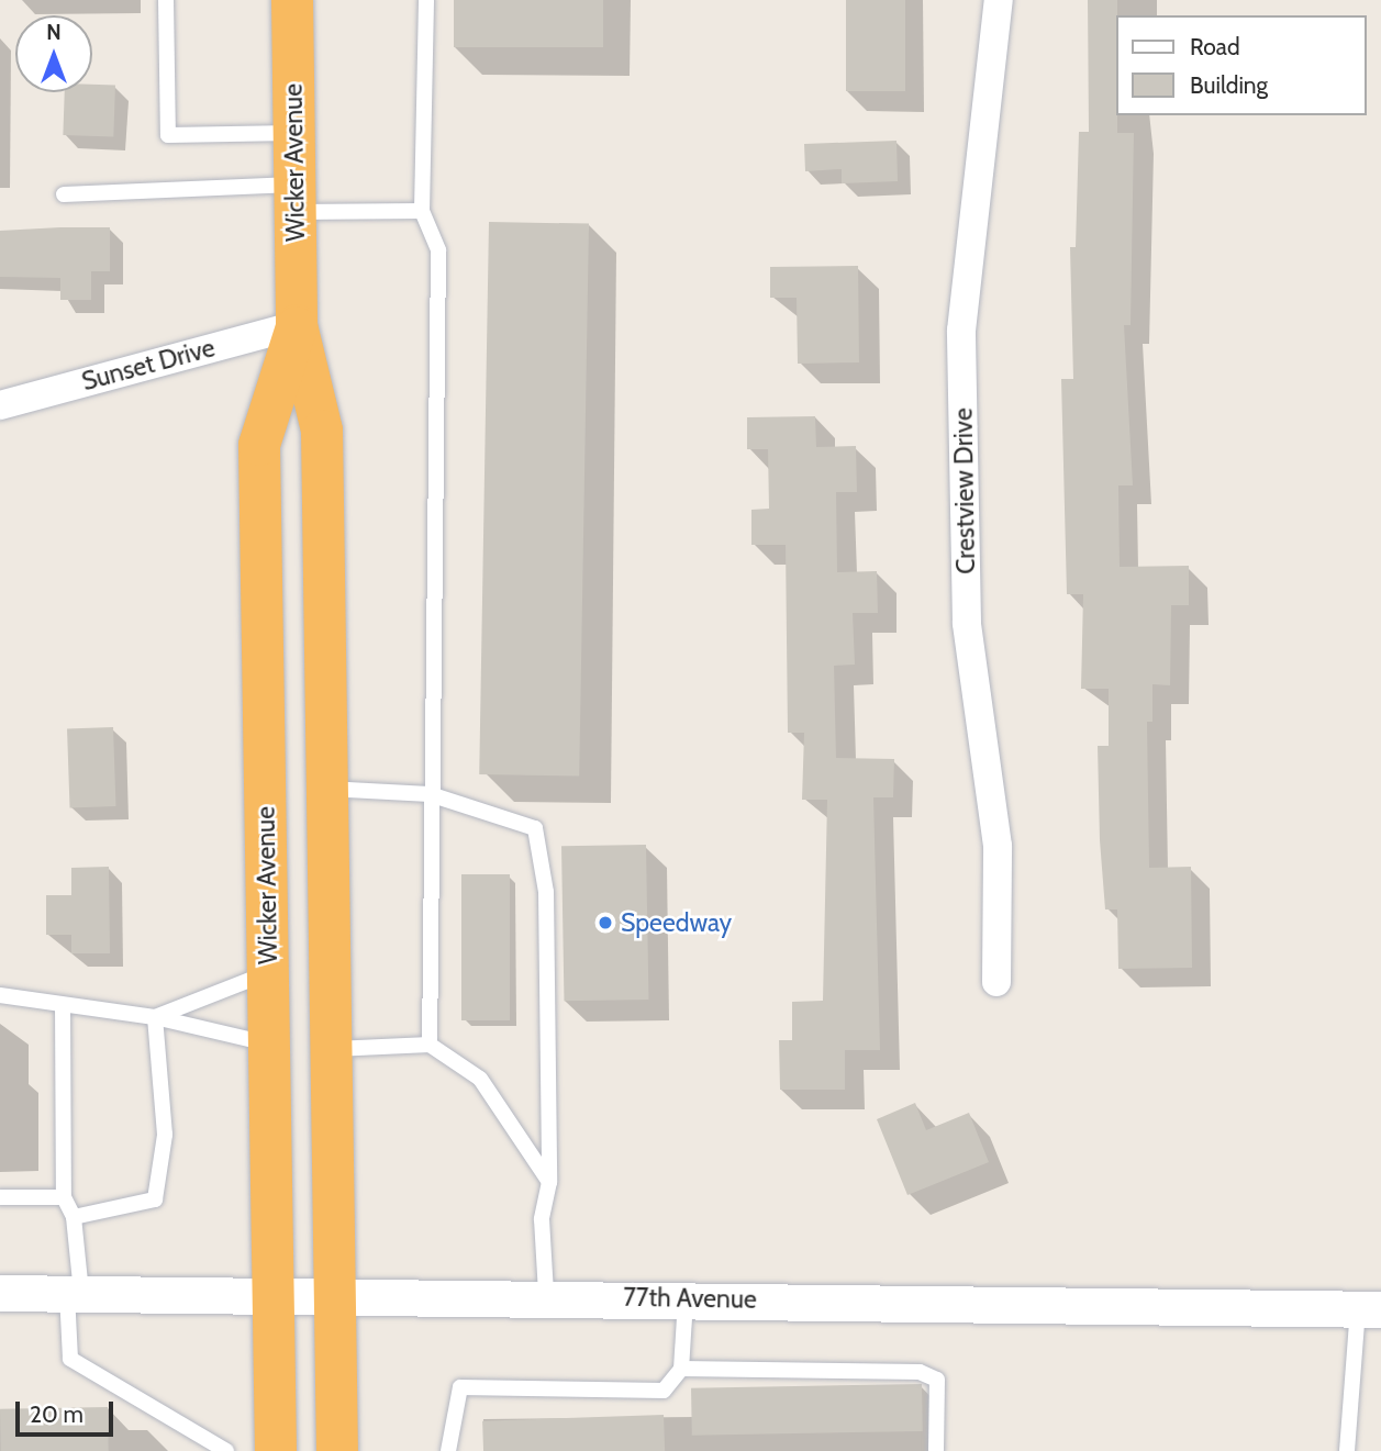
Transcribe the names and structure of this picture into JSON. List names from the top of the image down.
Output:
{
  "streets": {
    "highway": ["Wicker Avenue"],
    "street": ["Sunset Drive", "Crestview Drive", "77th Avenue"]
  },
  "crossings": [
    ["Wicker Avenue", "Sunset Drive"],
    ["Wicker Avenue", "77th Avenue"]
  ],
  "places": ["Speedway"],
  "legend": ["Road", "Building"],
  "scale_bar": "20 m",
  "north": "top"
}
